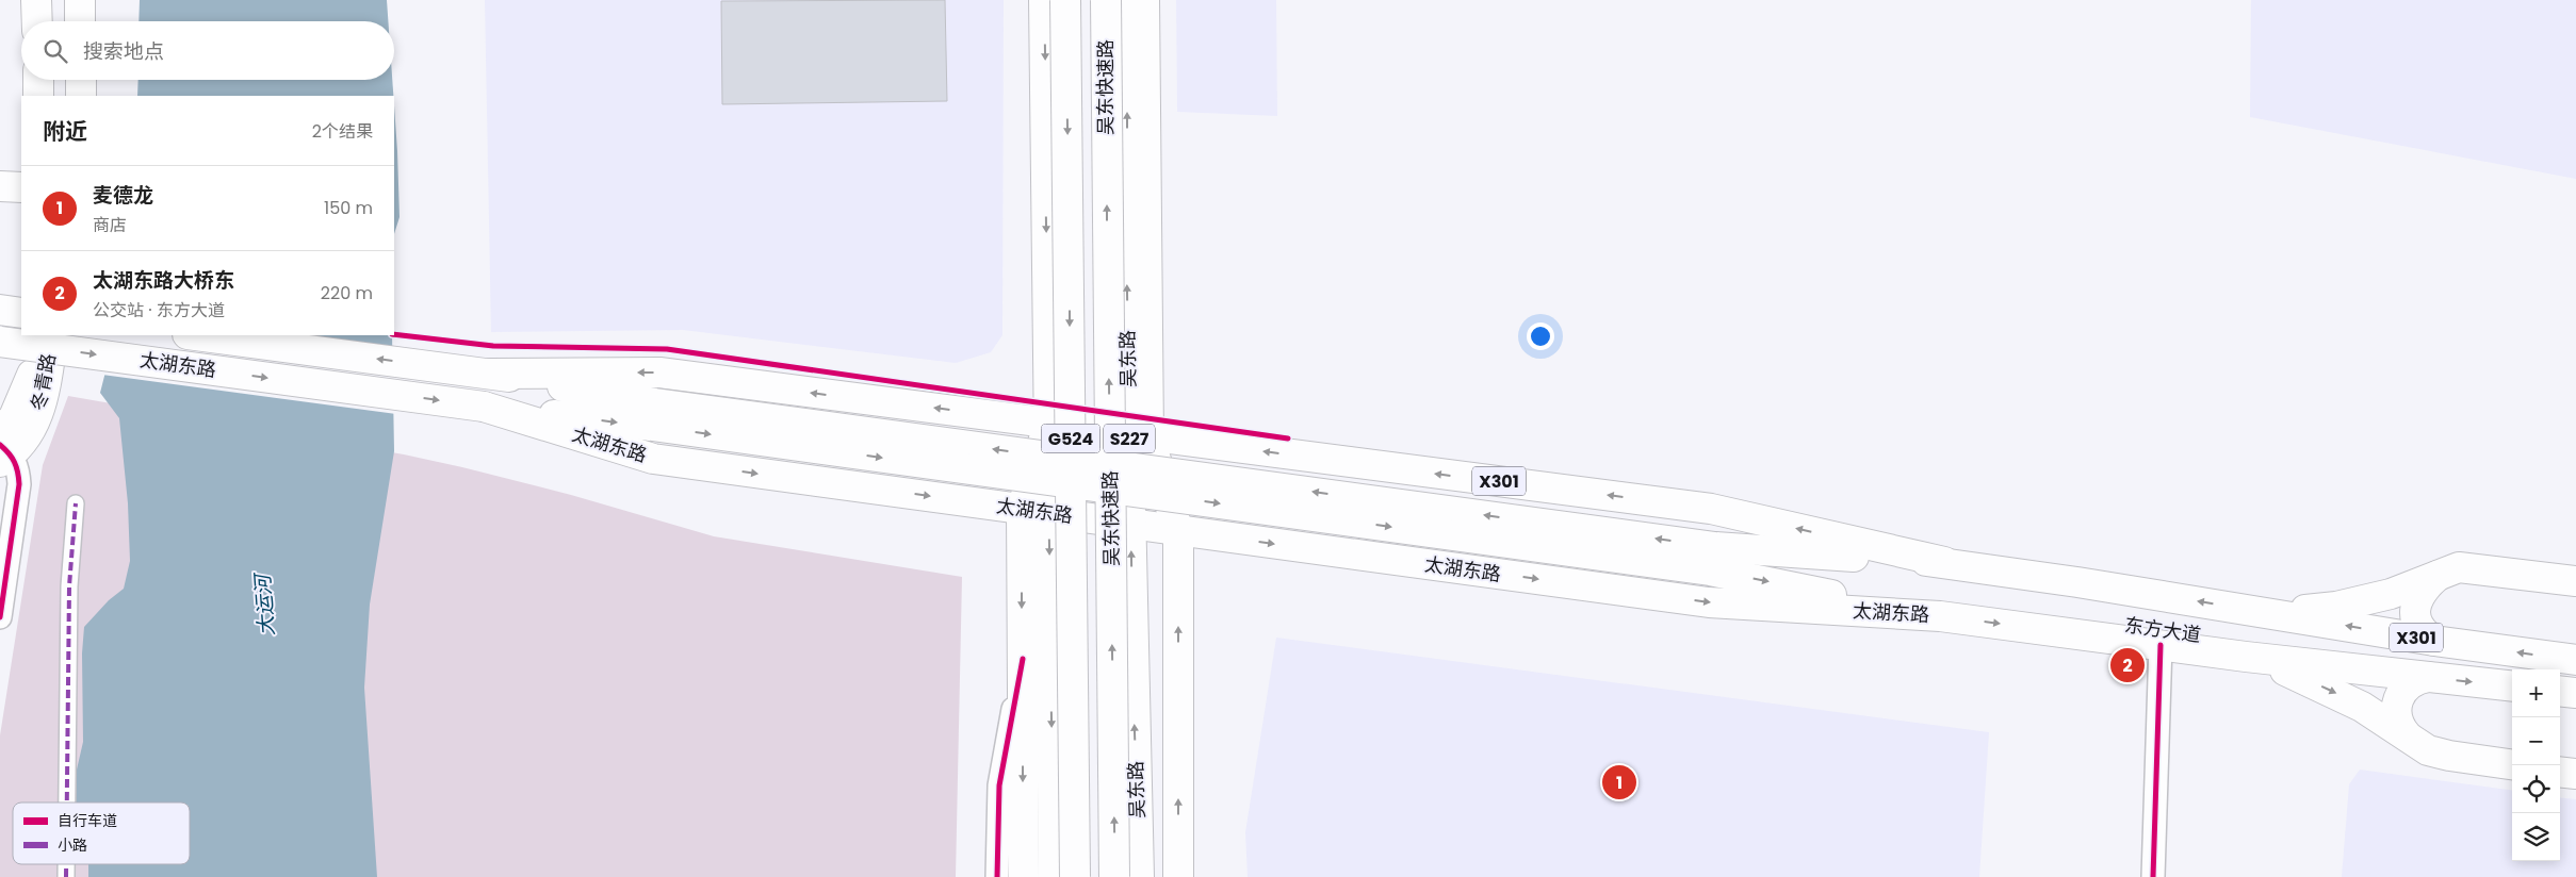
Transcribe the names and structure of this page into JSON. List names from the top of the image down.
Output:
{
  "streets": {
    "main road": [
      "吴东快速路",
      "吴东路",
      "太湖东路",
      "冬青路",
      "G524",
      "S227",
      "X301",
      "东方大道"
    ]
  },
  "crossings": [
    ["吴东路", "太湖东路"],
    ["太湖东路", "东方大道"]
  ],
  "water": ["大运河"],
  "legend": ["自行车道", "小路"],
  "page": {
    "search": "搜索地点",
    "heading": ["附近", "2个结果"],
    "list": [
      {
        "mark": "1",
        "name": "麦德龙",
        "note": "商店",
        "value": "150 m"
      },
      {
        "mark": "2",
        "name": "太湖东路大桥东",
        "note": "公交站 · 东方大道",
        "value": "220 m"
      }
    ],
    "pins": ["2", "1"],
    "map_buttons": ["+", "−"]
  }
}
